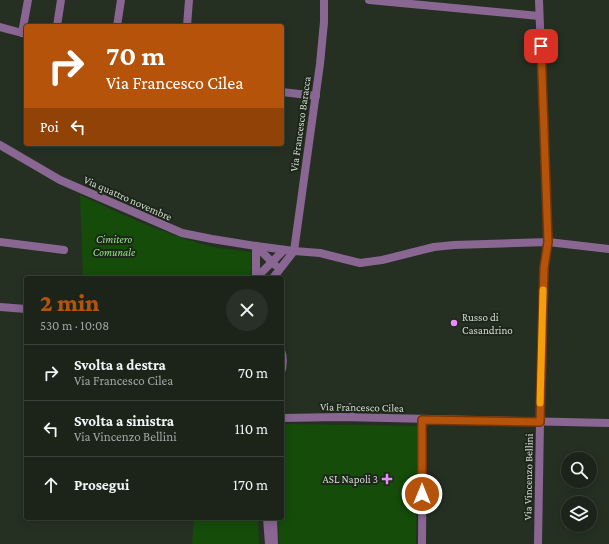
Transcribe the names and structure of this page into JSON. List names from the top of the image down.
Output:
{
  "streets": {
    "street": [
      "Via Francesco Baracca",
      "Via quattro novembre",
      "Via Francesco Cilea",
      "Via Vincenzo Bellini"
    ]
  },
  "crossings": [
    ["Via Francesco Baracca", "Via quattro novembre"],
    ["Via quattro novembre", "Via Vincenzo Bellini"],
    ["Via Francesco Cilea", "Via Vincenzo Bellini"]
  ],
  "parks": ["Cimitero Comunale"],
  "places": {
    "other": ["Russo di Casandrino"],
    "health": ["ASL Napoli 3"]
  },
  "page": {
    "turn": ["70 m", "Via Francesco Cilea"],
    "then": "Poi",
    "heading": ["2 min", "530 m · 10:08"],
    "list": [
      {
        "name": "Svolta a destra",
        "note": "Via Francesco Cilea",
        "value": "70 m"
      },
      {
        "name": "Svolta a sinistra",
        "note": "Via Vincenzo Bellini",
        "value": "110 m"
      },
      {
        "name": "Prosegui",
        "value": "170 m"
      }
    ]
  }
}
